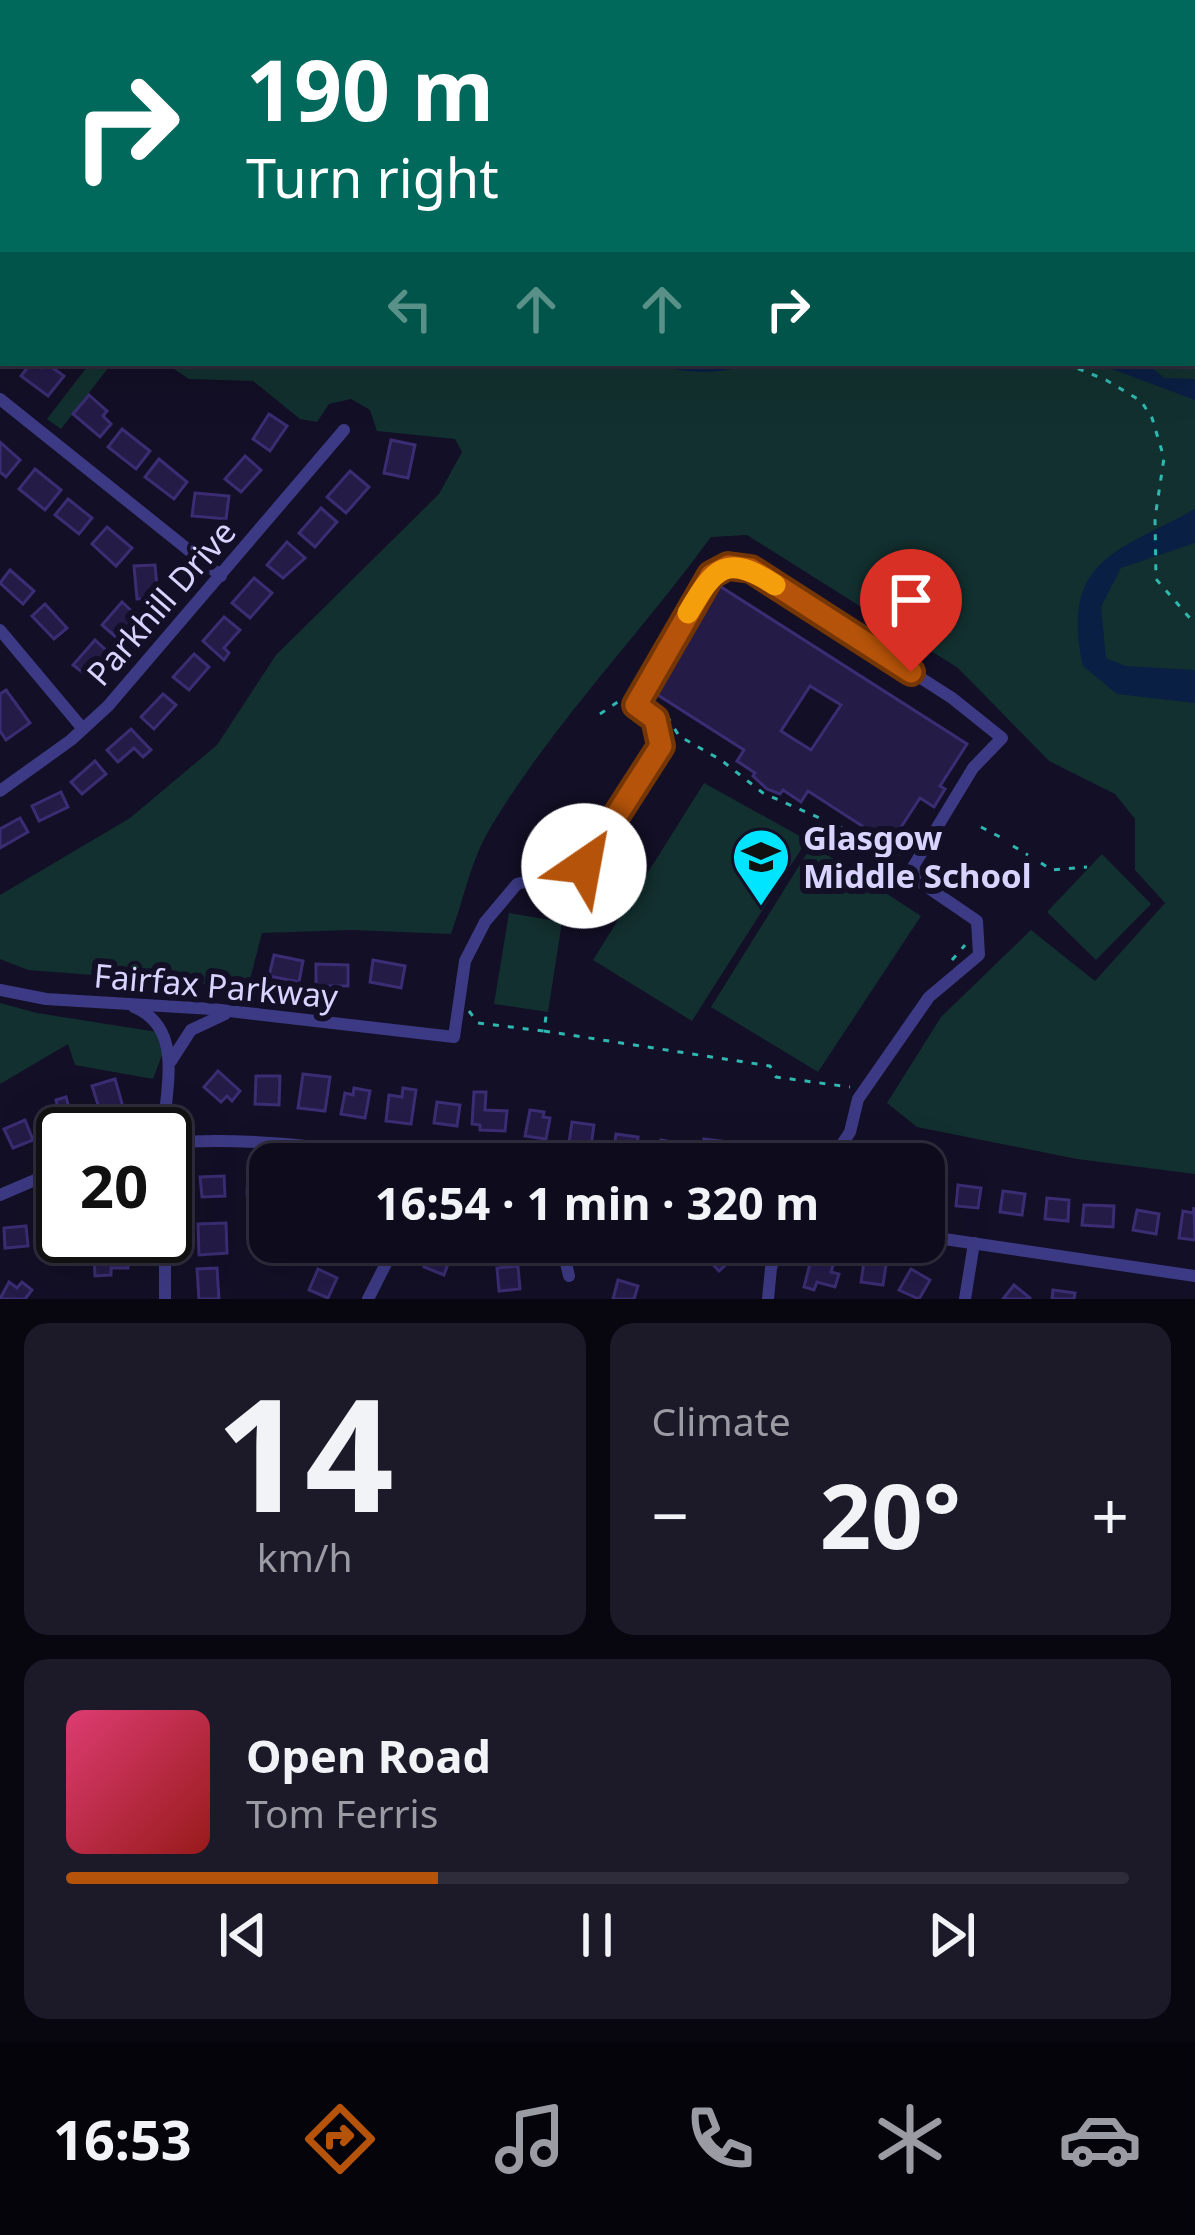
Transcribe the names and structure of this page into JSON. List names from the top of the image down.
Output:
{
  "streets": {
    "street": ["Parkhill Drive", "Fairfax Parkway"]
  },
  "places": {
    "school or university": ["Glasgow Middle School"]
  },
  "page": {
    "turn": ["190 m", "Turn right"],
    "limit": "20",
    "trip": "16:54 · 1 min · 320 m",
    "tile": [
      ["14", "km/h"],
      "Climate"
    ],
    "heat": ["−", "20°", "+"],
    "song": ["Open Road", "Tom Ferris"],
    "tabs": "16:53"
  }
}
